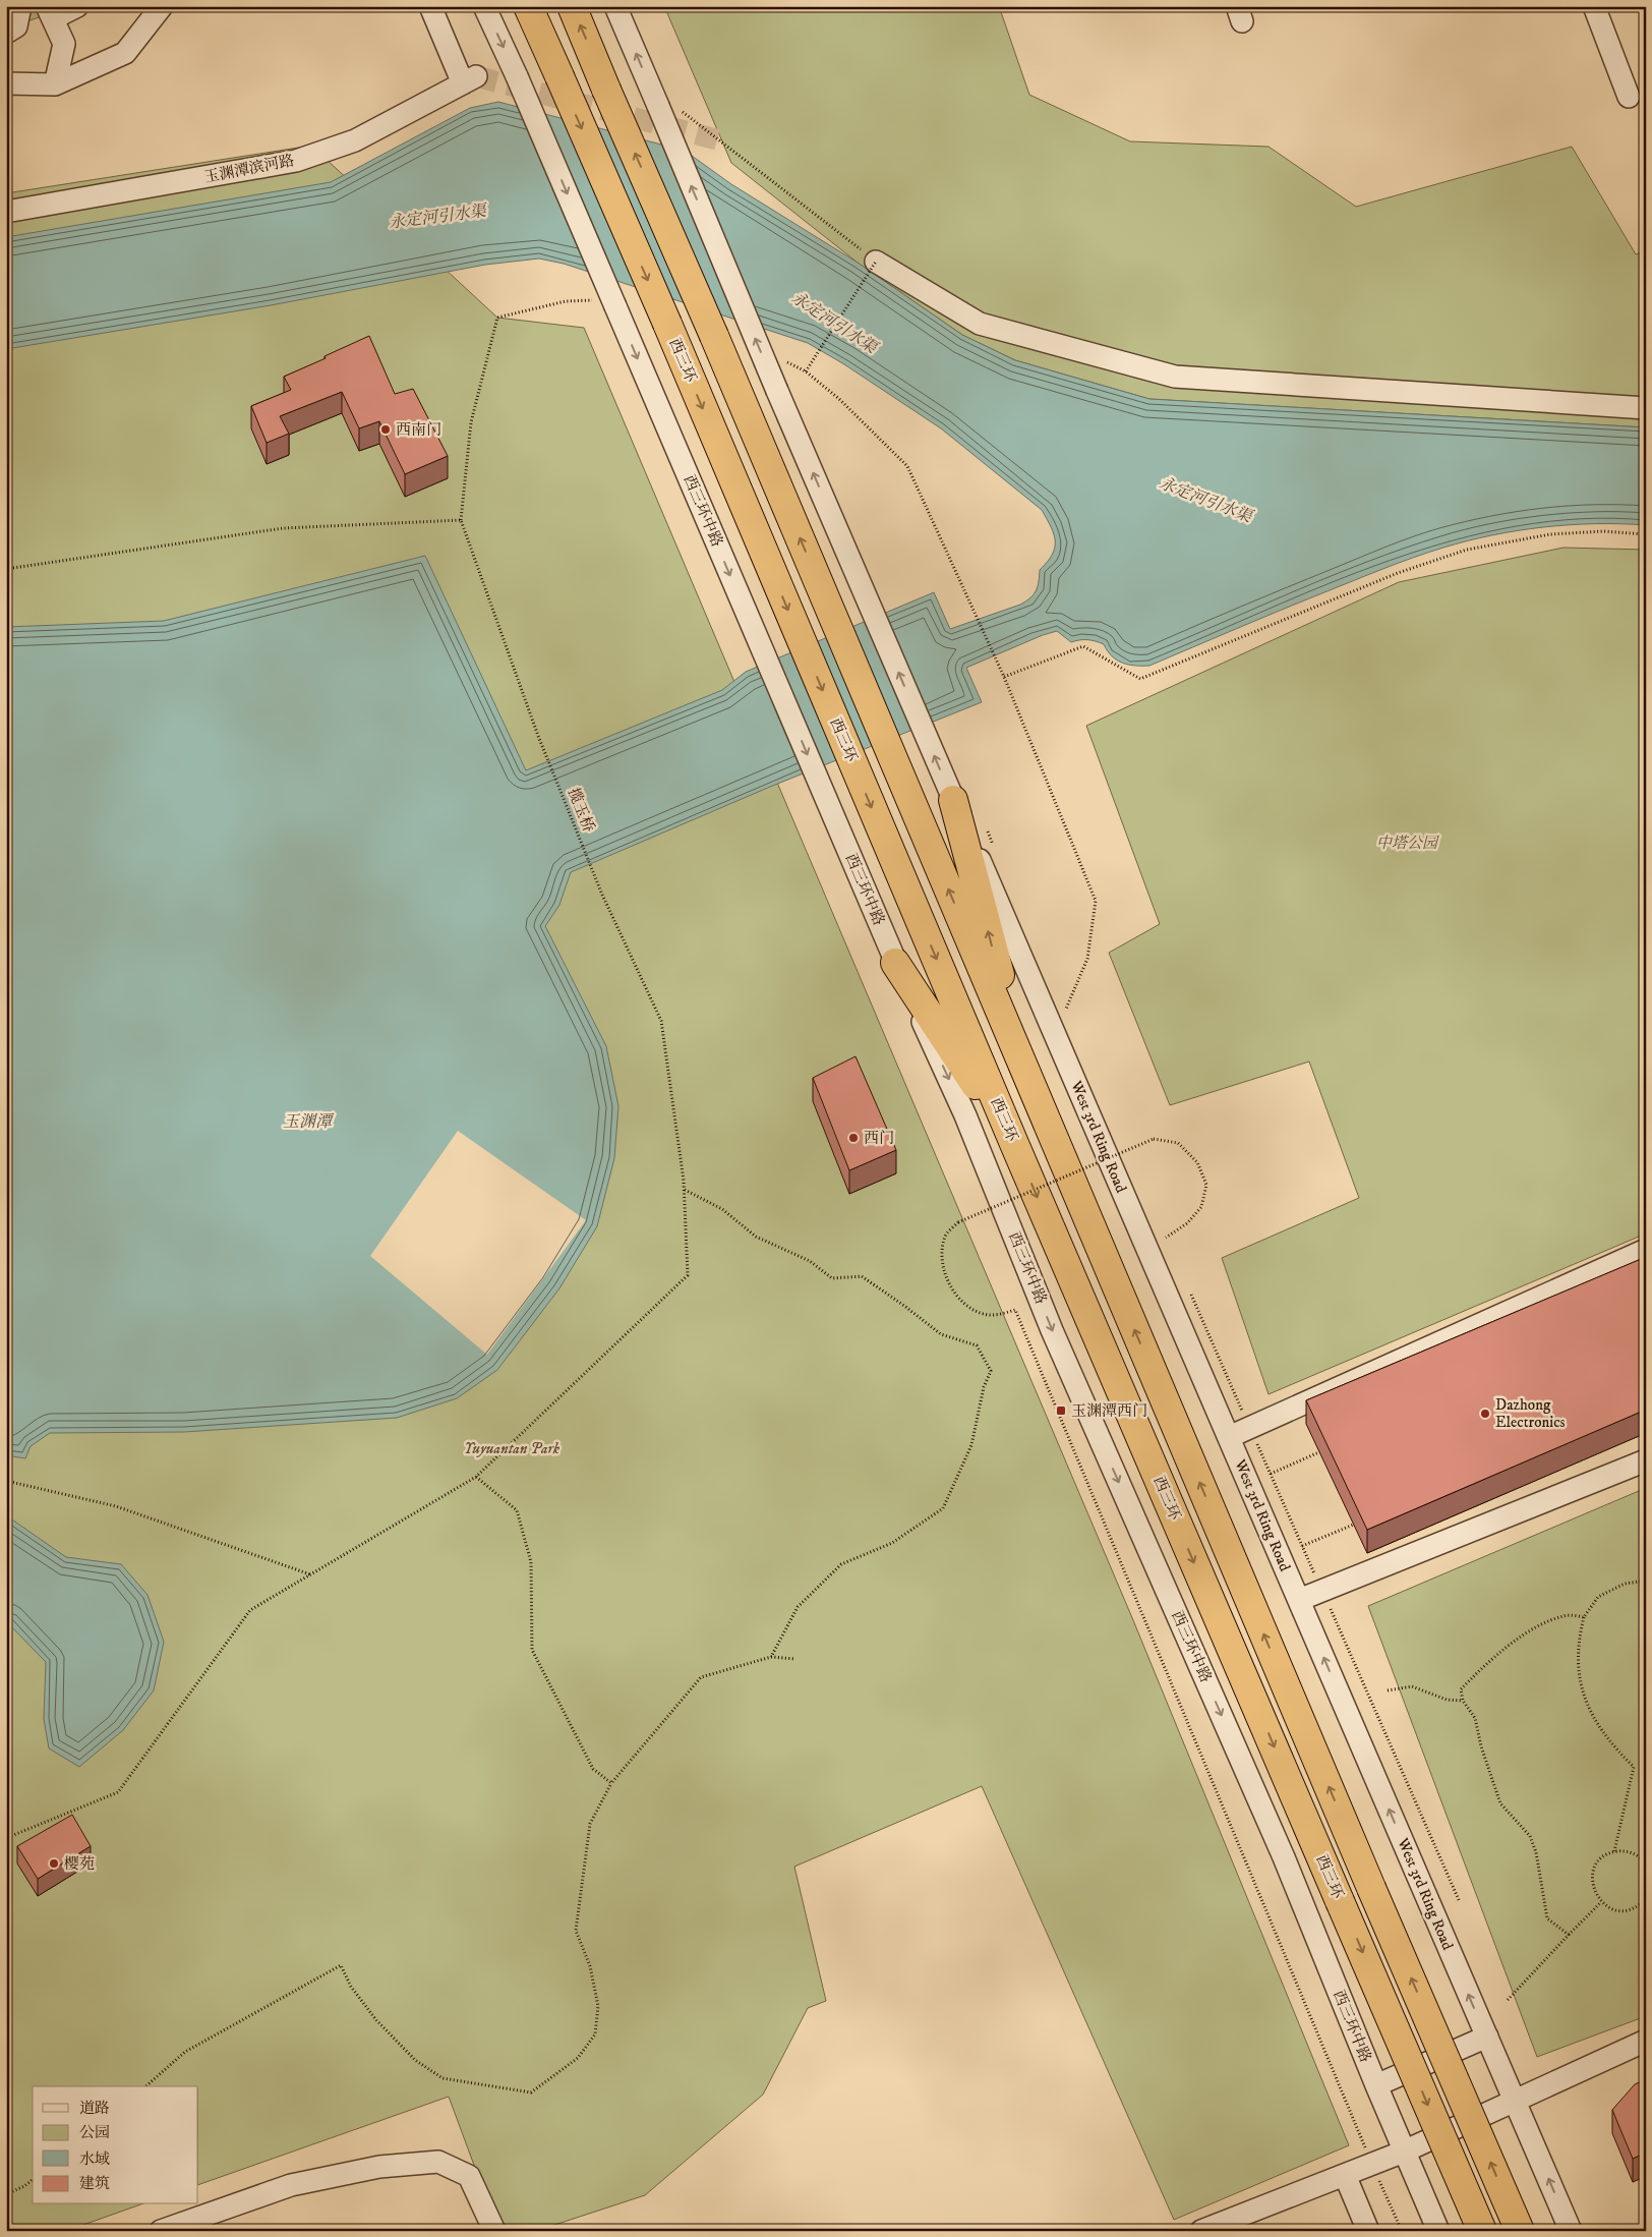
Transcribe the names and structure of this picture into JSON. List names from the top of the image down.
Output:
{
  "streets": {
    "highway": ["西三环"],
    "street": ["玉渊潭滨河路", "西三环中路", "West 3rd Ring Road"],
    "path": ["揽玉桥"]
  },
  "one_way": ["West 3rd Ring Road"],
  "water": ["永定河引水渠", "玉渊潭"],
  "parks": ["中塔公园", "Yuyuantan Park"],
  "places": {
    "other": [
      "西南门",
      "西门",
      "Dazhong Electronics",
      "樱苑"
    ],
    "transit": ["玉渊潭西门"]
  },
  "legend": [
    "道路",
    "公园",
    "水域",
    "建筑"
  ]
}
